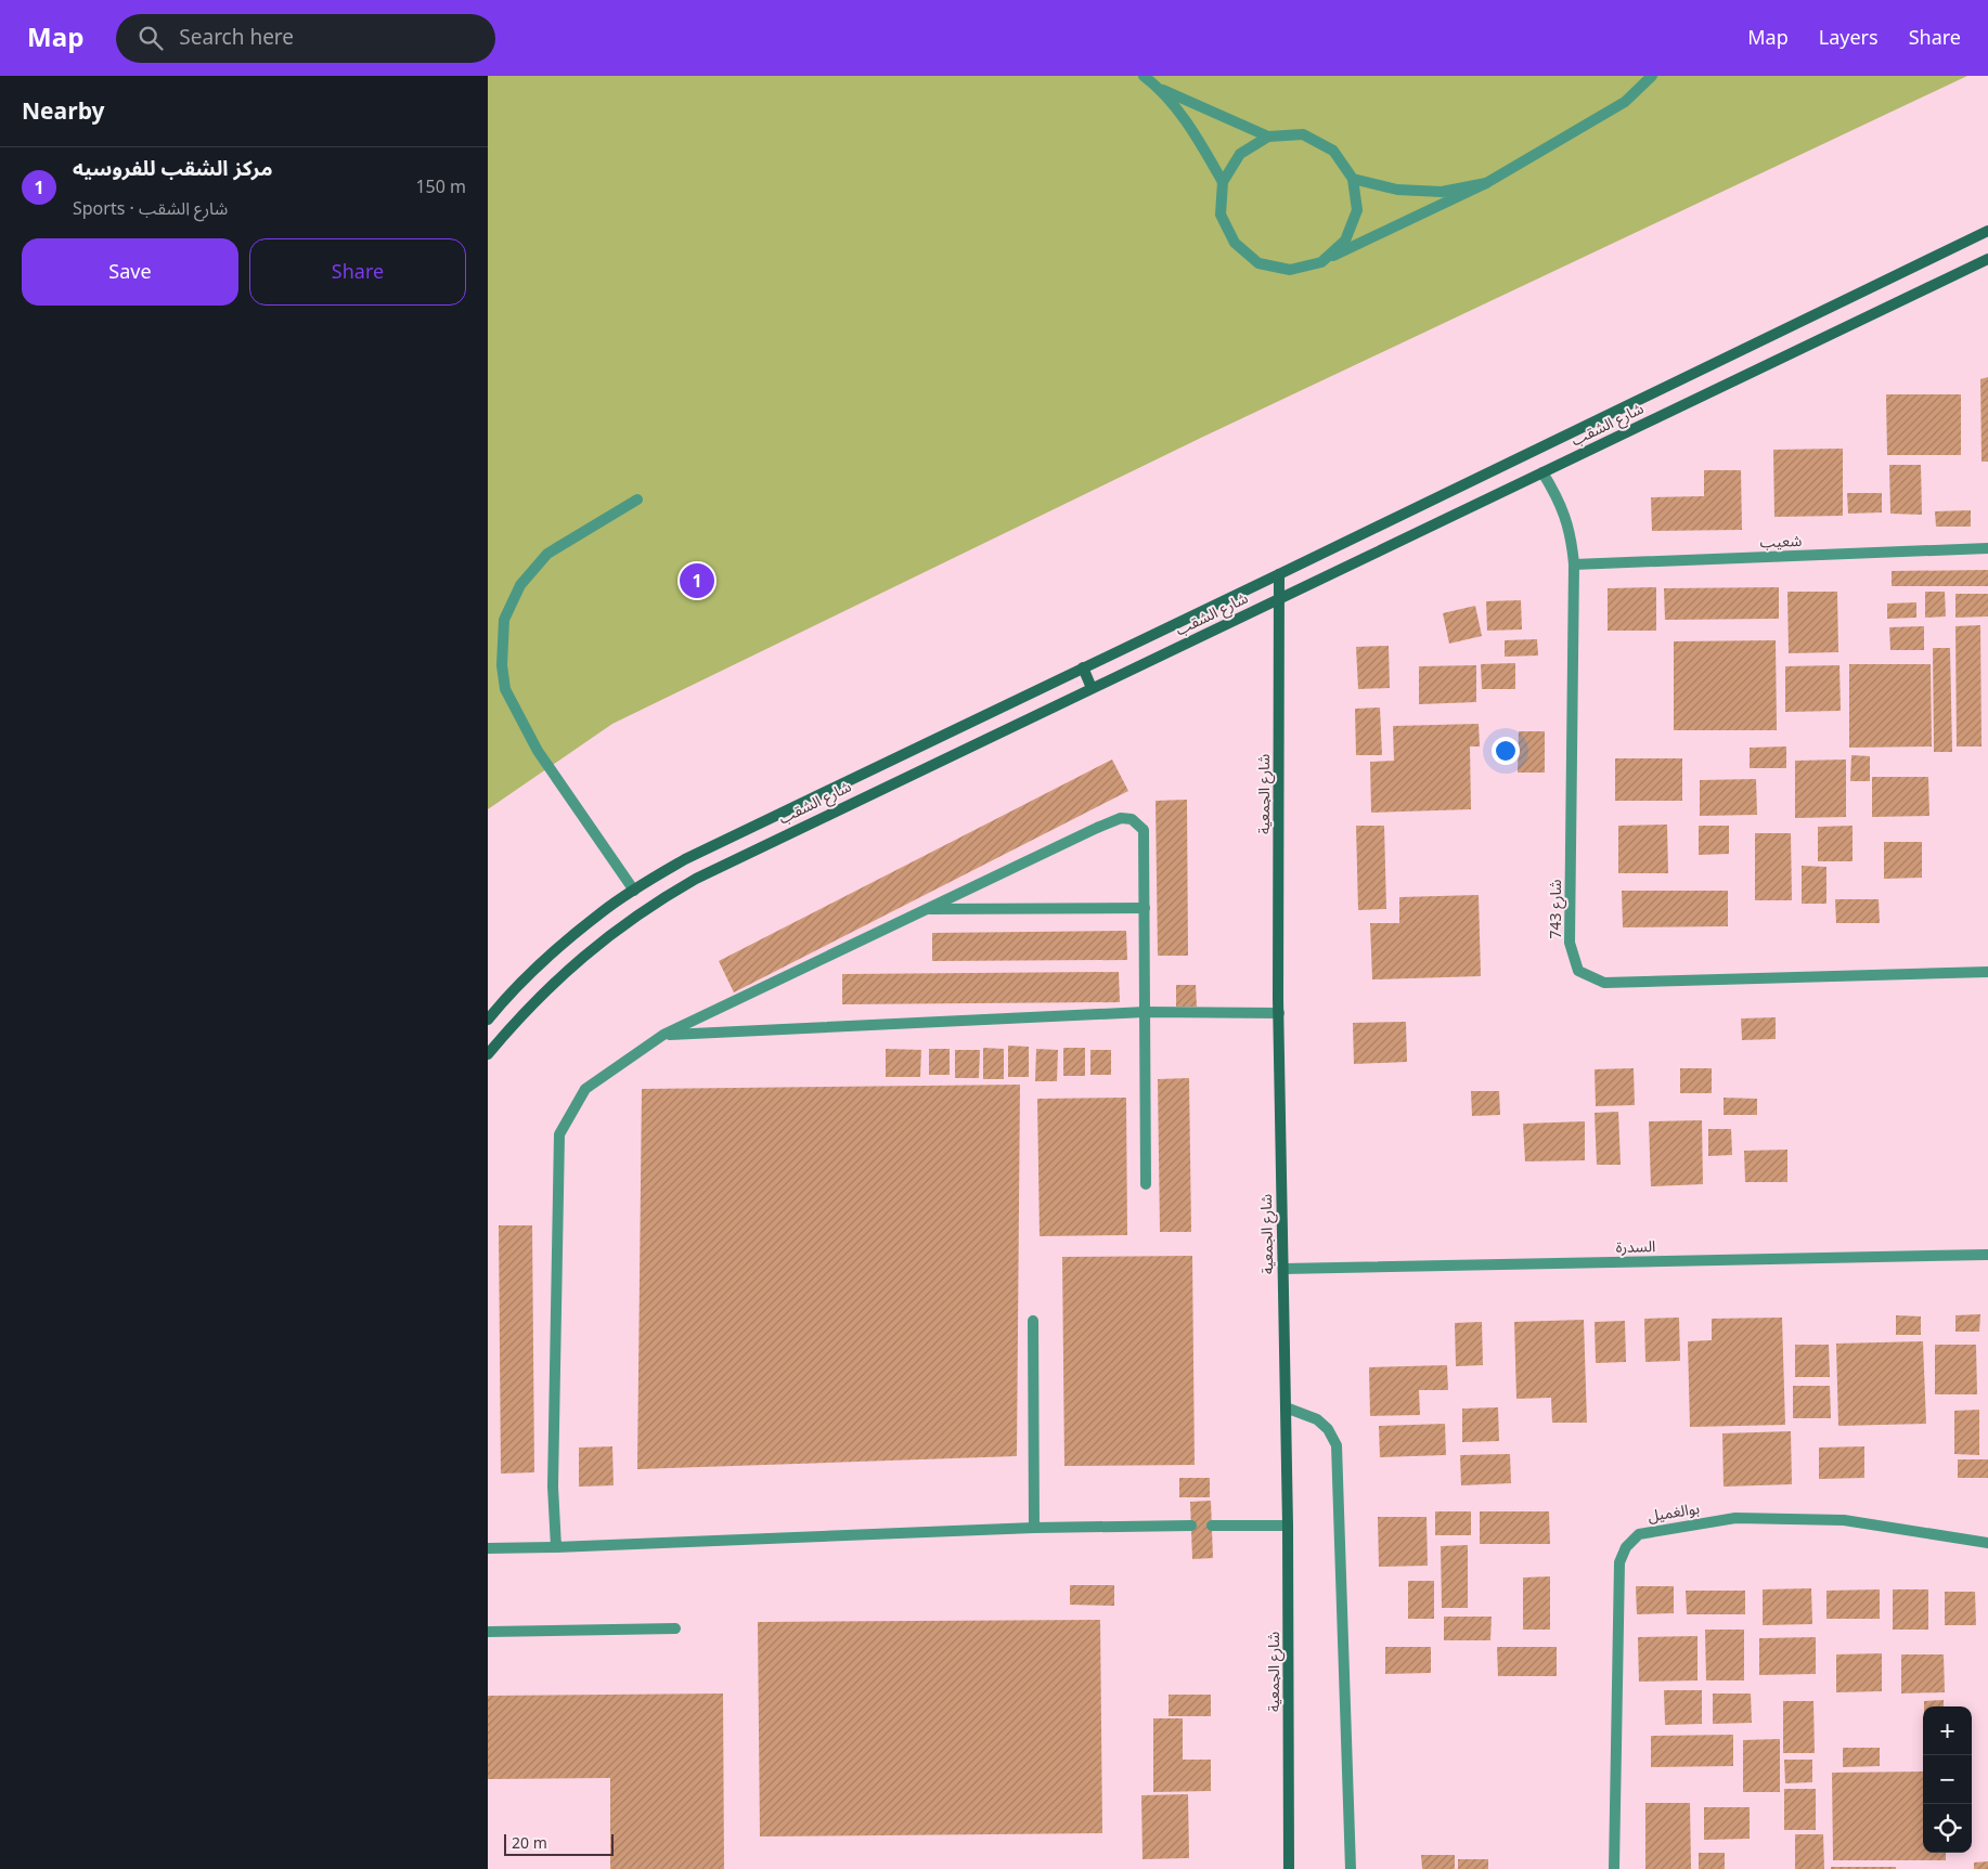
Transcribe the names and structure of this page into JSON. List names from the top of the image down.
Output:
{
  "streets": {
    "street": [
      "شارع الشقب",
      "شعيب",
      "شارع الجمعية",
      "شارع 743",
      "السدرة",
      "بوالغميل"
    ]
  },
  "crossings": [
    ["شارع الشقب", "شارع الجمعية"],
    ["شارع الشقب", "شارع 743"],
    ["شعيب", "شارع 743"],
    ["شارع الجمعية", "السدرة"]
  ],
  "scale_bar": "20 m",
  "page": {
    "header": "Map",
    "search": "Search here",
    "nav": ["Map", "Layers", "Share"],
    "heading": "Nearby",
    "list": [
      {
        "mark": "1",
        "name": "مركز الشقب للفروسيه",
        "note": "Sports · شارع الشقب",
        "value": "150 m"
      }
    ],
    "buttons": ["Save", "Share"],
    "pins": "1",
    "map_buttons": ["+", "−"],
    "scale": "20 m"
  }
}
